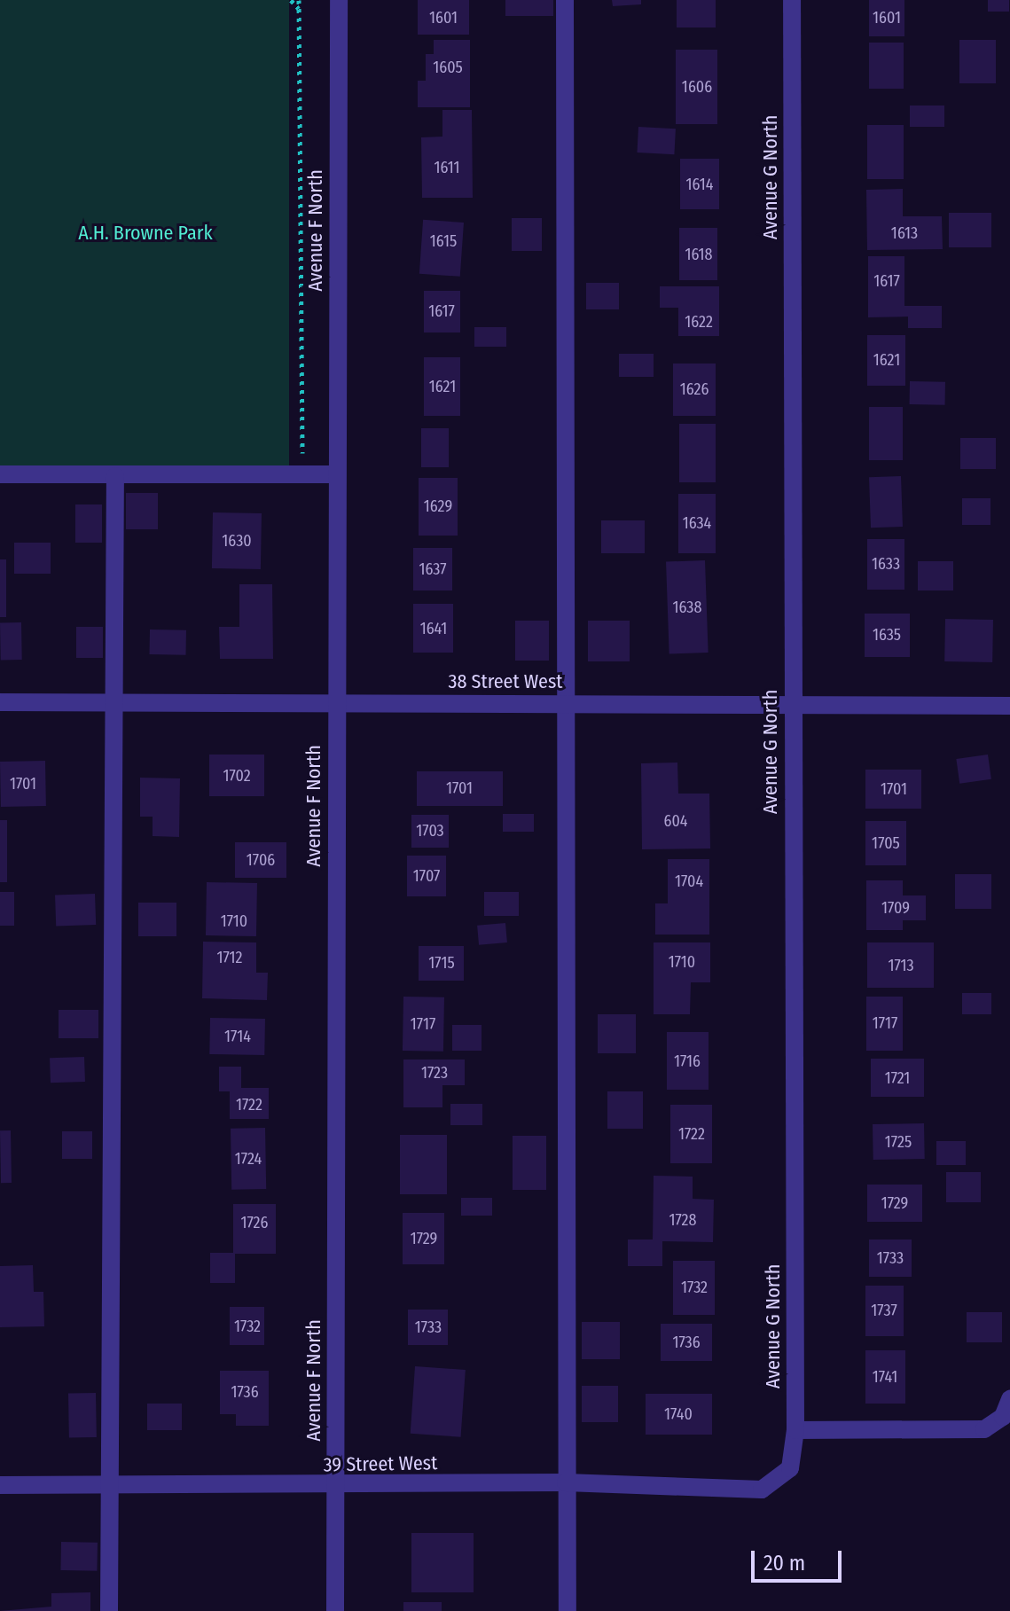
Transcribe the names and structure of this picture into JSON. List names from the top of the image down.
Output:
{
  "streets": {
    "street": [
      "Avenue G North",
      "Avenue F North",
      "38 Street West",
      "39 Street West"
    ]
  },
  "crossings": [
    ["Avenue G North", "38 Street West"],
    ["Avenue G North", "39 Street West"],
    ["Avenue F North", "38 Street West"],
    ["Avenue F North", "39 Street West"]
  ],
  "parks": ["A.H. Browne Park"],
  "house_numbers": [
    "1601",
    "1601",
    "1605",
    "1606",
    "1611",
    "1614",
    "1613",
    "1615",
    "1618",
    "1617",
    "1617",
    "1622",
    "1621",
    "1621",
    "1626",
    "1629",
    "1634",
    "1630",
    "1633",
    "1637",
    "1638",
    "1641",
    "1635",
    "1702",
    "1701",
    "1701",
    "1701",
    "604",
    "1703",
    "1705",
    "1706",
    "1707",
    "1704",
    "1709",
    "1710",
    "1712",
    "1710",
    "1715",
    "1713",
    "1717",
    "1717",
    "1714",
    "1716",
    "1723",
    "1721",
    "1722",
    "1722",
    "1725",
    "1724",
    "1729",
    "1728",
    "1726",
    "1729",
    "1733",
    "1732",
    "1737",
    "1732",
    "1733",
    "1736",
    "1741",
    "1736",
    "1740"
  ],
  "scale_bar": "20 m"
}
